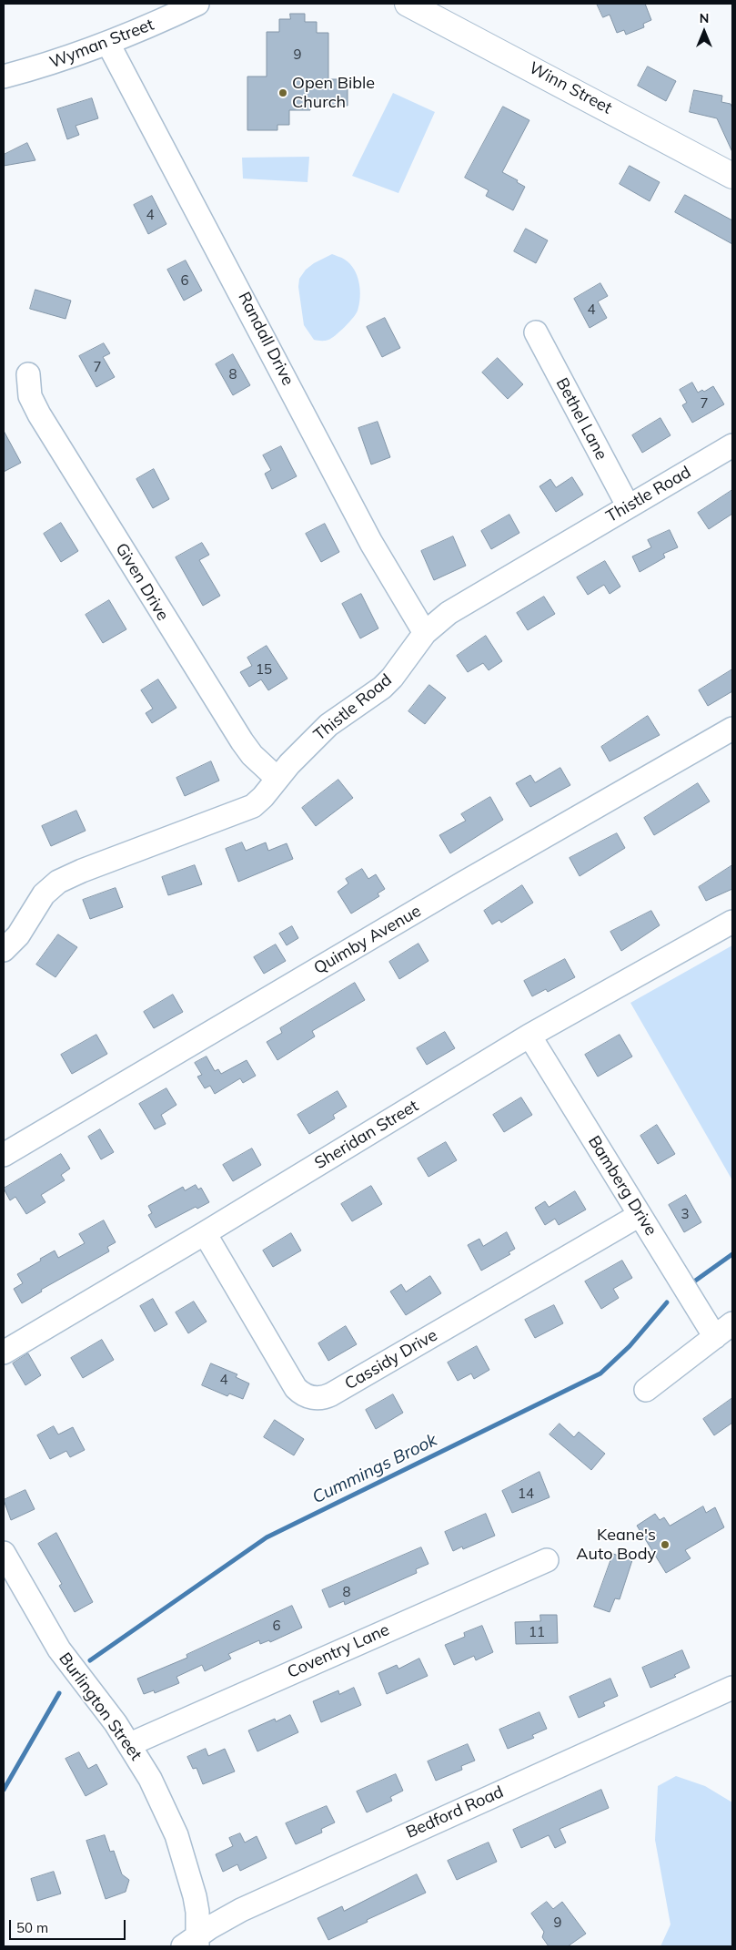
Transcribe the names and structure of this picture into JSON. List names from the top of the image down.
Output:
{
  "streets": {
    "main road": ["Winn Street"],
    "street": [
      "Wyman Street",
      "Randall Drive",
      "Bethel Lane",
      "Thistle Road",
      "Given Drive",
      "Quimby Avenue",
      "Sheridan Street",
      "Bamberg Drive",
      "Cassidy Drive",
      "Coventry Lane",
      "Burlington Street",
      "Bedford Road"
    ]
  },
  "crossings": [
    ["Wyman Street", "Randall Drive"],
    ["Randall Drive", "Thistle Road"],
    ["Bethel Lane", "Thistle Road"],
    ["Thistle Road", "Given Drive"],
    ["Sheridan Street", "Bamberg Drive"],
    ["Sheridan Street", "Cassidy Drive"],
    ["Bamberg Drive", "Cassidy Drive"],
    ["Coventry Lane", "Burlington Street"],
    ["Burlington Street", "Bedford Road"]
  ],
  "water": ["Cummings Brook"],
  "places": ["Open Bible Church", "Keane's Auto Body"],
  "house_numbers": [
    "9",
    "4",
    "6",
    "4",
    "7",
    "8",
    "7",
    "15",
    "3",
    "4",
    "14",
    "8",
    "6",
    "11",
    "9"
  ],
  "scale_bar": "50 m",
  "north": "top"
}
